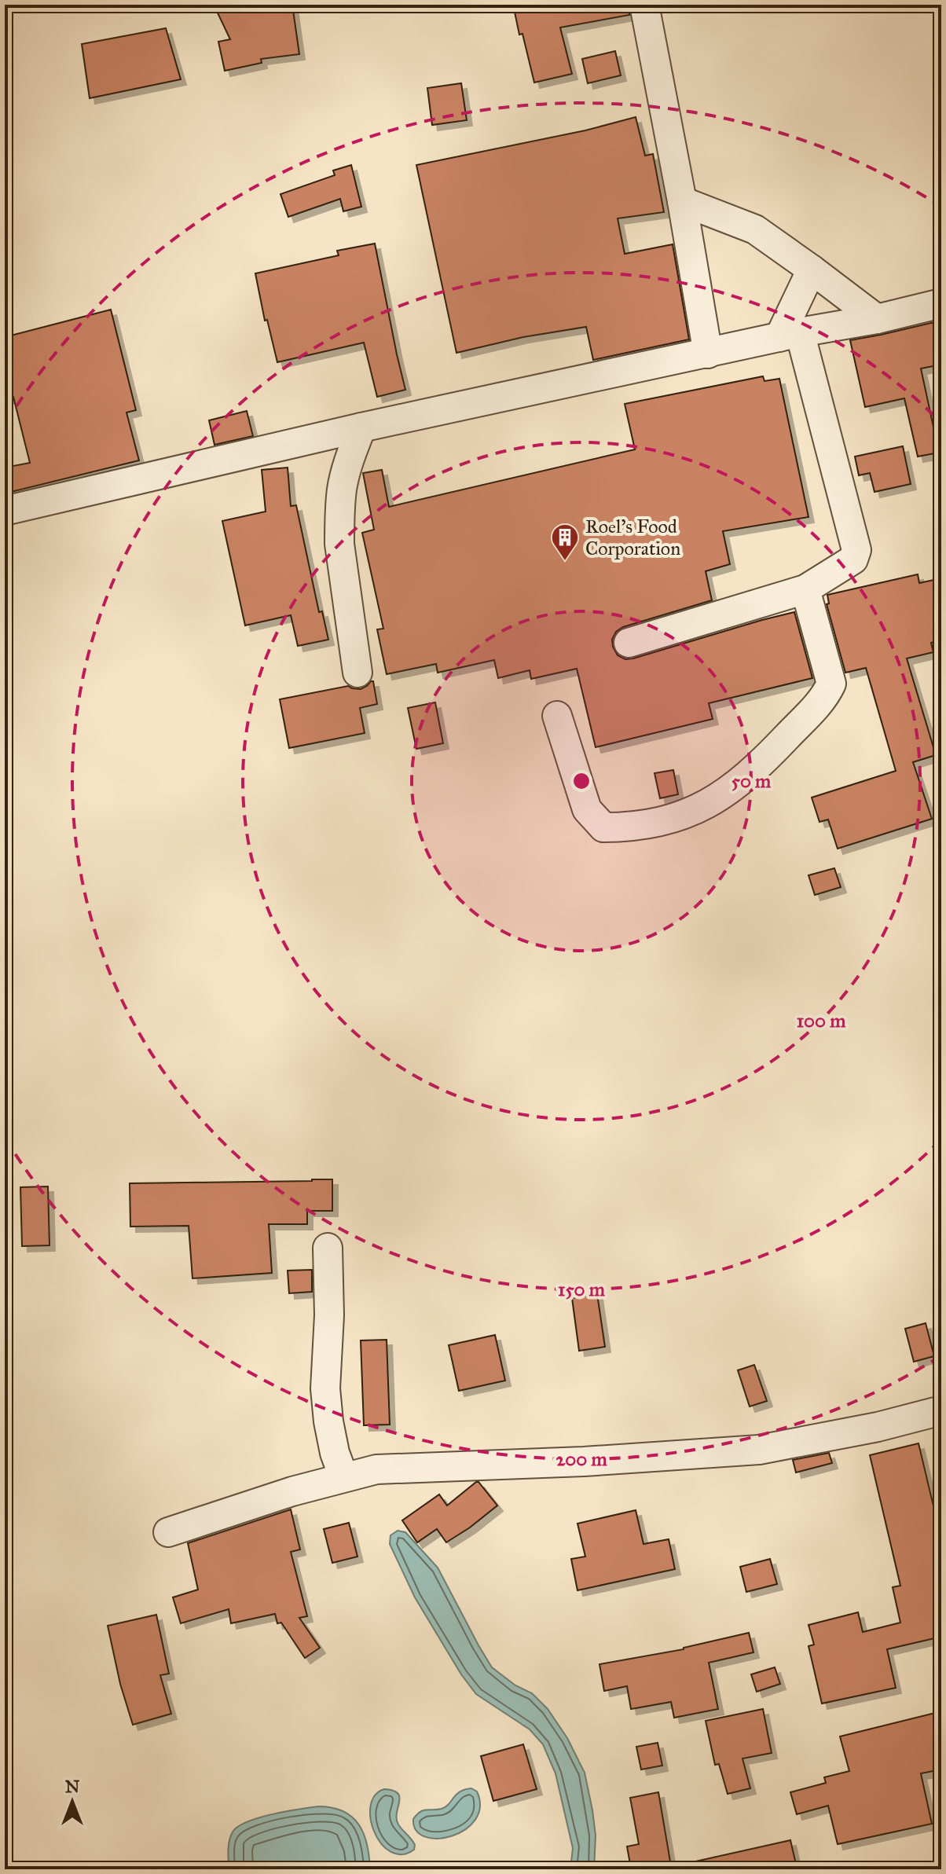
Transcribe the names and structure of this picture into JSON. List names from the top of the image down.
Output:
{
  "places": {
    "building": ["Roel's Food Corporation"]
  },
  "north": "top",
  "rings": [
    "50 m",
    "100 m",
    "150 m",
    "200 m"
  ]
}
